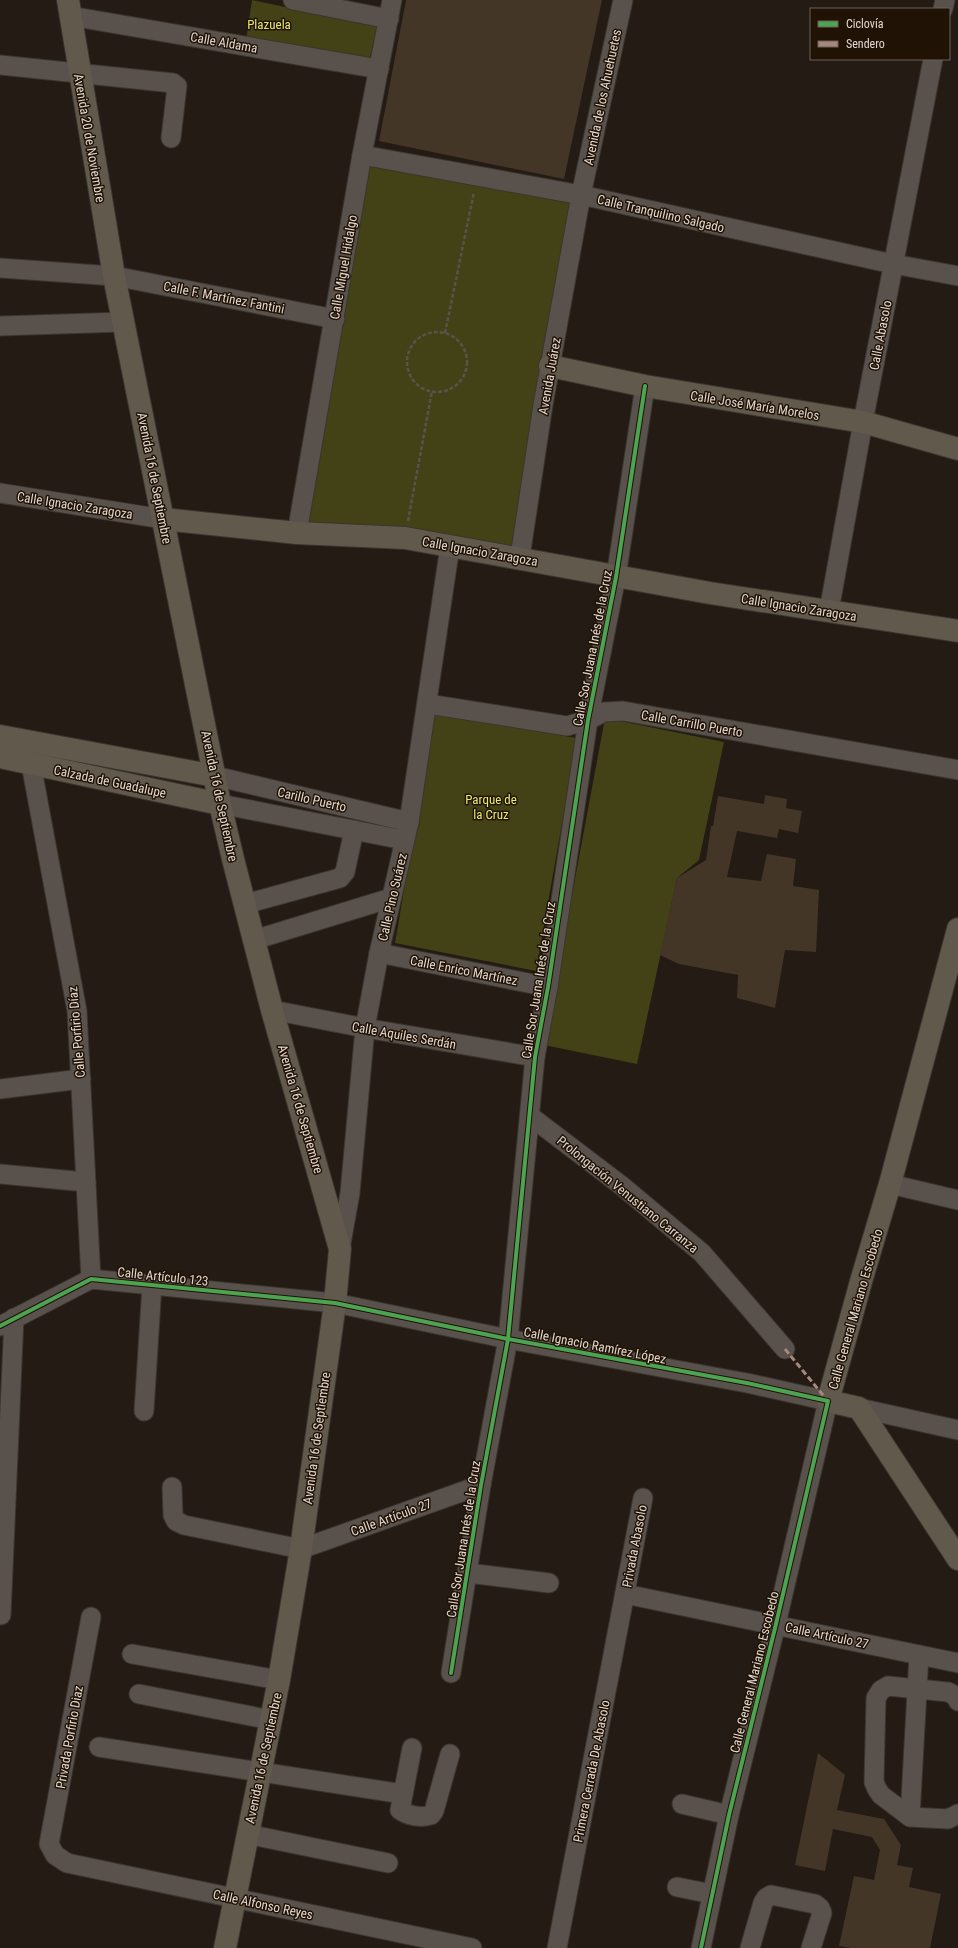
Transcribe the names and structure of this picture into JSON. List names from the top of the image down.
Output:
{
  "streets": {
    "main road": [
      "Avenida 20 de Noviembre",
      "Calle José María Morelos",
      "Avenida 16 de Septiembre",
      "Calle Ignacio Zaragoza",
      "Calzada de Guadalupe",
      "Calle General Mariano Escobedo",
      "Calle Ignacio Ramírez López"
    ],
    "street": [
      "Calle Aldama",
      "Avenida de los Ahuehuetes",
      "Calle Tranquilino Salgado",
      "Calle Miguel Hidalgo",
      "Calle F. Martínez Fantini",
      "Calle Abasolo",
      "Avenida Juárez",
      "Calle Sor Juana Inés de la Cruz",
      "Calle Carrillo Puerto",
      "Carillo Puerto",
      "Calle Pino Suárez",
      "Calle Enrico Martínez",
      "Calle Porfirio Díaz",
      "Calle Aquiles Serdán",
      "Prolongación Venustiano Carranza",
      "Calle Artículo 123",
      "Calle Artículo 27",
      "Privada Abasolo",
      "Privada Porfirio Diaz",
      "Primera Cerrada De Abasolo",
      "Calle Alfonso Reyes"
    ]
  },
  "crossings": [
    ["Calle Aldama", "Avenida 20 de Noviembre"],
    ["Calle Aldama", "Calle Miguel Hidalgo"],
    ["Avenida de los Ahuehuetes", "Calle Tranquilino Salgado"],
    ["Avenida de los Ahuehuetes", "Avenida Juárez"],
    ["Avenida 20 de Noviembre", "Calle F. Martínez Fantini"],
    ["Avenida 20 de Noviembre", "Avenida 16 de Septiembre"],
    ["Calle Tranquilino Salgado", "Calle Miguel Hidalgo"],
    ["Calle Tranquilino Salgado", "Calle Abasolo"],
    ["Calle Tranquilino Salgado", "Avenida Juárez"],
    ["Calle Miguel Hidalgo", "Calle F. Martínez Fantini"],
    ["Calle Miguel Hidalgo", "Calle Ignacio Zaragoza"],
    ["Calle F. Martínez Fantini", "Avenida 16 de Septiembre"],
    ["Calle Abasolo", "Calle José María Morelos"],
    ["Calle Abasolo", "Calle Ignacio Zaragoza"],
    ["Avenida Juárez", "Calle José María Morelos"],
    ["Avenida Juárez", "Calle Ignacio Zaragoza"],
    ["Calle José María Morelos", "Calle Sor Juana Inés de la Cruz"],
    ["Avenida 16 de Septiembre", "Calle Ignacio Zaragoza"],
    ["Avenida 16 de Septiembre", "Calzada de Guadalupe"],
    ["Avenida 16 de Septiembre", "Carillo Puerto"],
    ["Avenida 16 de Septiembre", "Calle Pino Suárez"],
    ["Avenida 16 de Septiembre", "Calle Aquiles Serdán"],
    ["Avenida 16 de Septiembre", "Calle Artículo 123"],
    ["Avenida 16 de Septiembre", "Calle Ignacio Ramírez López"],
    ["Avenida 16 de Septiembre", "Calle Artículo 27"],
    ["Avenida 16 de Septiembre", "Calle Alfonso Reyes"],
    ["Calle Ignacio Zaragoza", "Calle Sor Juana Inés de la Cruz"],
    ["Calle Ignacio Zaragoza", "Calle Pino Suárez"],
    ["Calle Sor Juana Inés de la Cruz", "Calle Carrillo Puerto"],
    ["Calle Sor Juana Inés de la Cruz", "Calle Enrico Martínez"],
    ["Calle Sor Juana Inés de la Cruz", "Calle Aquiles Serdán"],
    ["Calle Sor Juana Inés de la Cruz", "Prolongación Venustiano Carranza"],
    ["Calle Sor Juana Inés de la Cruz", "Calle Ignacio Ramírez López"],
    ["Calle Sor Juana Inés de la Cruz", "Calle Artículo 27"],
    ["Calle Carrillo Puerto", "Calle Pino Suárez"],
    ["Calzada de Guadalupe", "Carillo Puerto"],
    ["Calzada de Guadalupe", "Calle Porfirio Díaz"],
    ["Carillo Puerto", "Calle Pino Suárez"],
    ["Calle Pino Suárez", "Calle Enrico Martínez"],
    ["Calle Pino Suárez", "Calle Aquiles Serdán"],
    ["Calle Porfirio Díaz", "Calle Artículo 123"],
    ["Calle Artículo 123", "Calle Ignacio Ramírez López"],
    ["Calle General Mariano Escobedo", "Calle Ignacio Ramírez López"],
    ["Calle General Mariano Escobedo", "Calle Artículo 27"],
    ["Calle Artículo 27", "Privada Abasolo"],
    ["Calle Artículo 27", "Primera Cerrada De Abasolo"],
    ["Privada Abasolo", "Primera Cerrada De Abasolo"],
    ["Privada Porfirio Diaz", "Calle Alfonso Reyes"]
  ],
  "parks": ["Plazuela", "Parque de la Cruz"],
  "legend": ["Ciclovía", "Sendero"]
}
